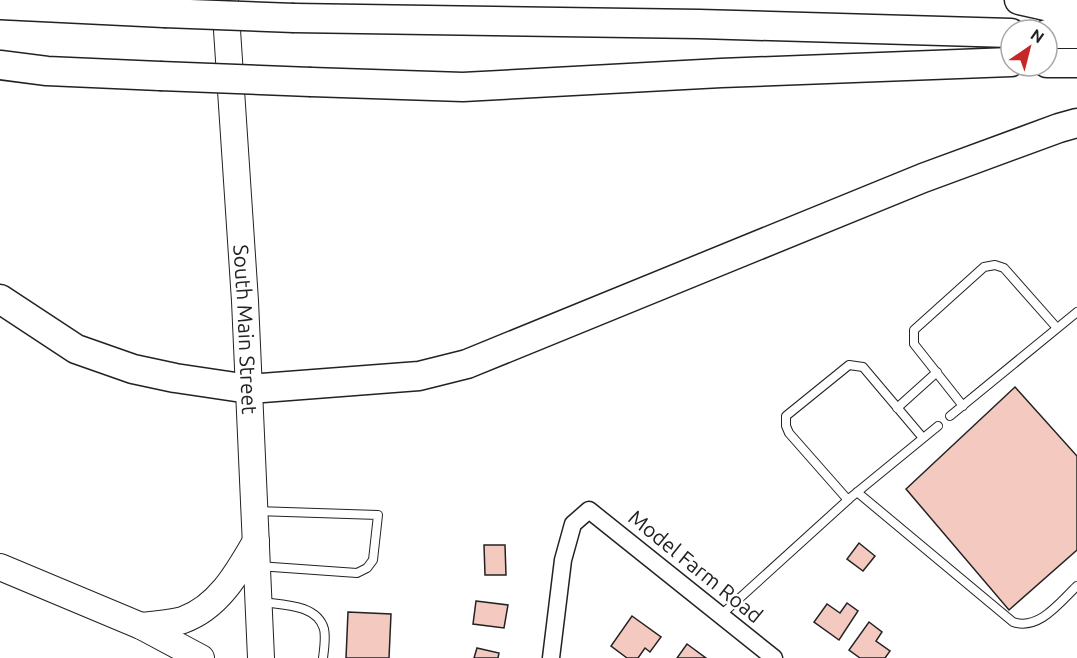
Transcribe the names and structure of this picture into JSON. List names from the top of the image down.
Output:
{
  "streets": {
    "main road": ["South Main Street"],
    "street": ["Model Farm Road"]
  },
  "north": "top right"
}
